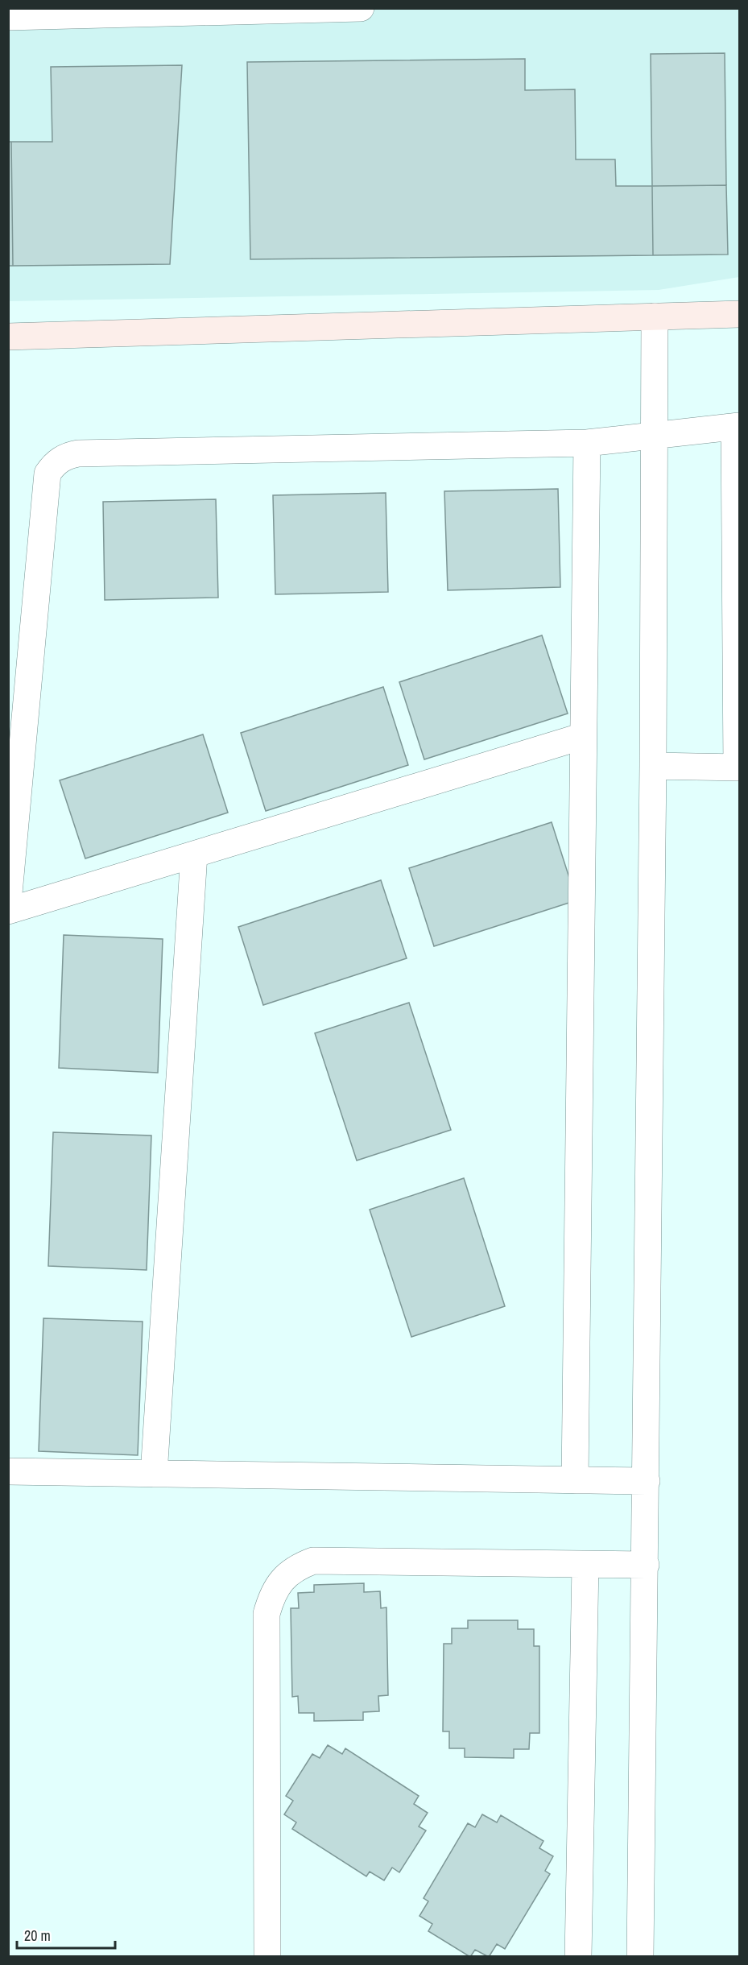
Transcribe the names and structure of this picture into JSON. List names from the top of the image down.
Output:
{
  "scale_bar": "20 m"
}
